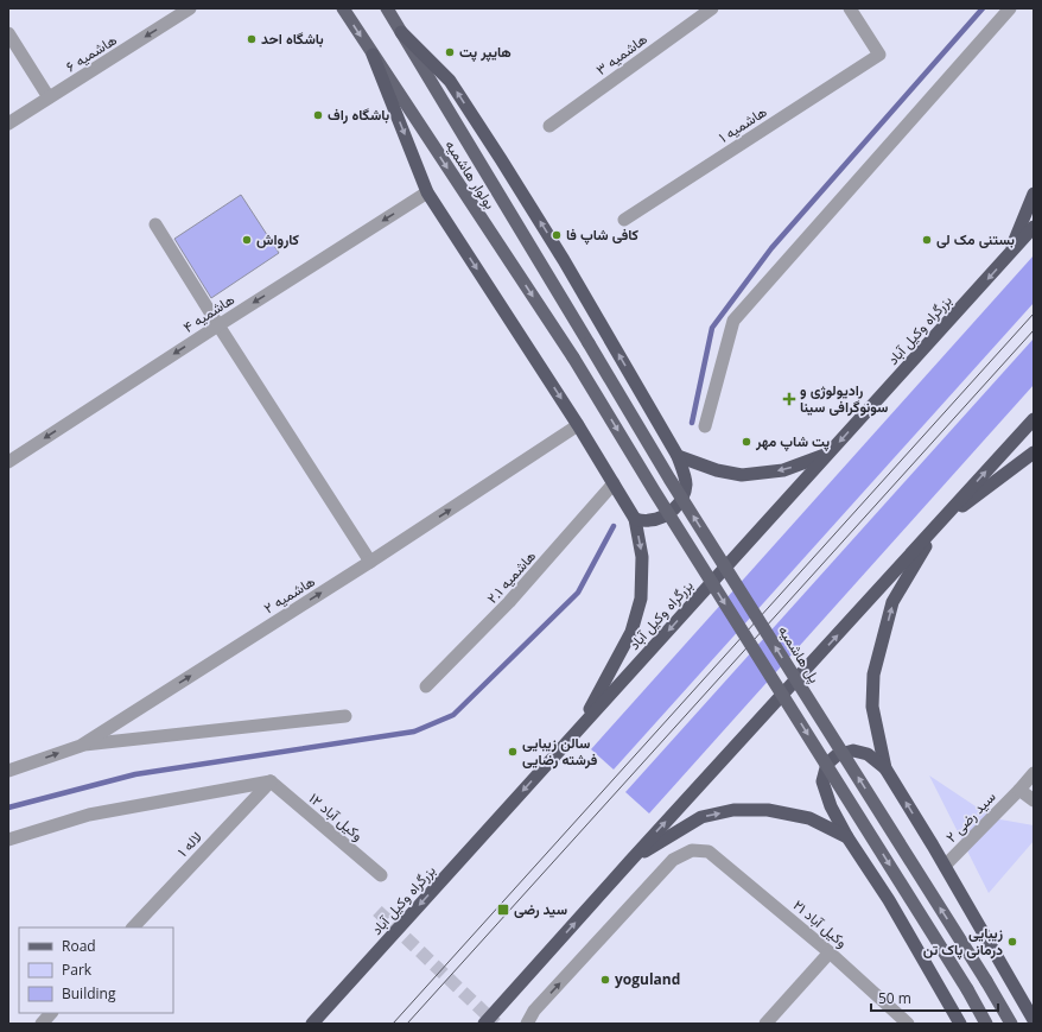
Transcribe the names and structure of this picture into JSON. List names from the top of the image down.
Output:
{
  "streets": {
    "highway": ["بزرگراه وکیل آباد"],
    "main road": ["بولوار هاشمیه", "پل هاشمیه"],
    "street": [
      "هاشمیه ۶",
      "هاشمیه ۳",
      "هاشمیه ۱",
      "هاشمیه ۴",
      "هاشمیه ۲.۱",
      "هاشمیه ۲",
      "۱۲ وکیل آباد",
      "سید رضی ۲",
      "لاله ۱",
      "۲۱ وکیل آباد"
    ]
  },
  "crossings": [
    ["بولوار هاشمیه", "پل هاشمیه"],
    ["۱۲ وکیل آباد", "لاله ۱"]
  ],
  "one_way": [
    "هاشمیه ۶",
    "هاشمیه ۴",
    "بزرگراه وکیل آباد",
    "پل هاشمیه"
  ],
  "places": {
    "other": [
      "باشگاه احد",
      "هایپر پت",
      "باشگاه راف",
      "کافی شاپ فا",
      "کارواش",
      "بستنی مک لی",
      "پت شاپ مهر",
      "سالن زیبایی فرشته رضایی",
      "زیبایی درمانی پاک تن",
      "yoguland"
    ],
    "health": ["رادیولوژی و سونوگرافی سینا"],
    "transit": ["سید رضی"]
  },
  "legend": ["Road", "Park", "Building"],
  "scale_bar": "50 m"
}
